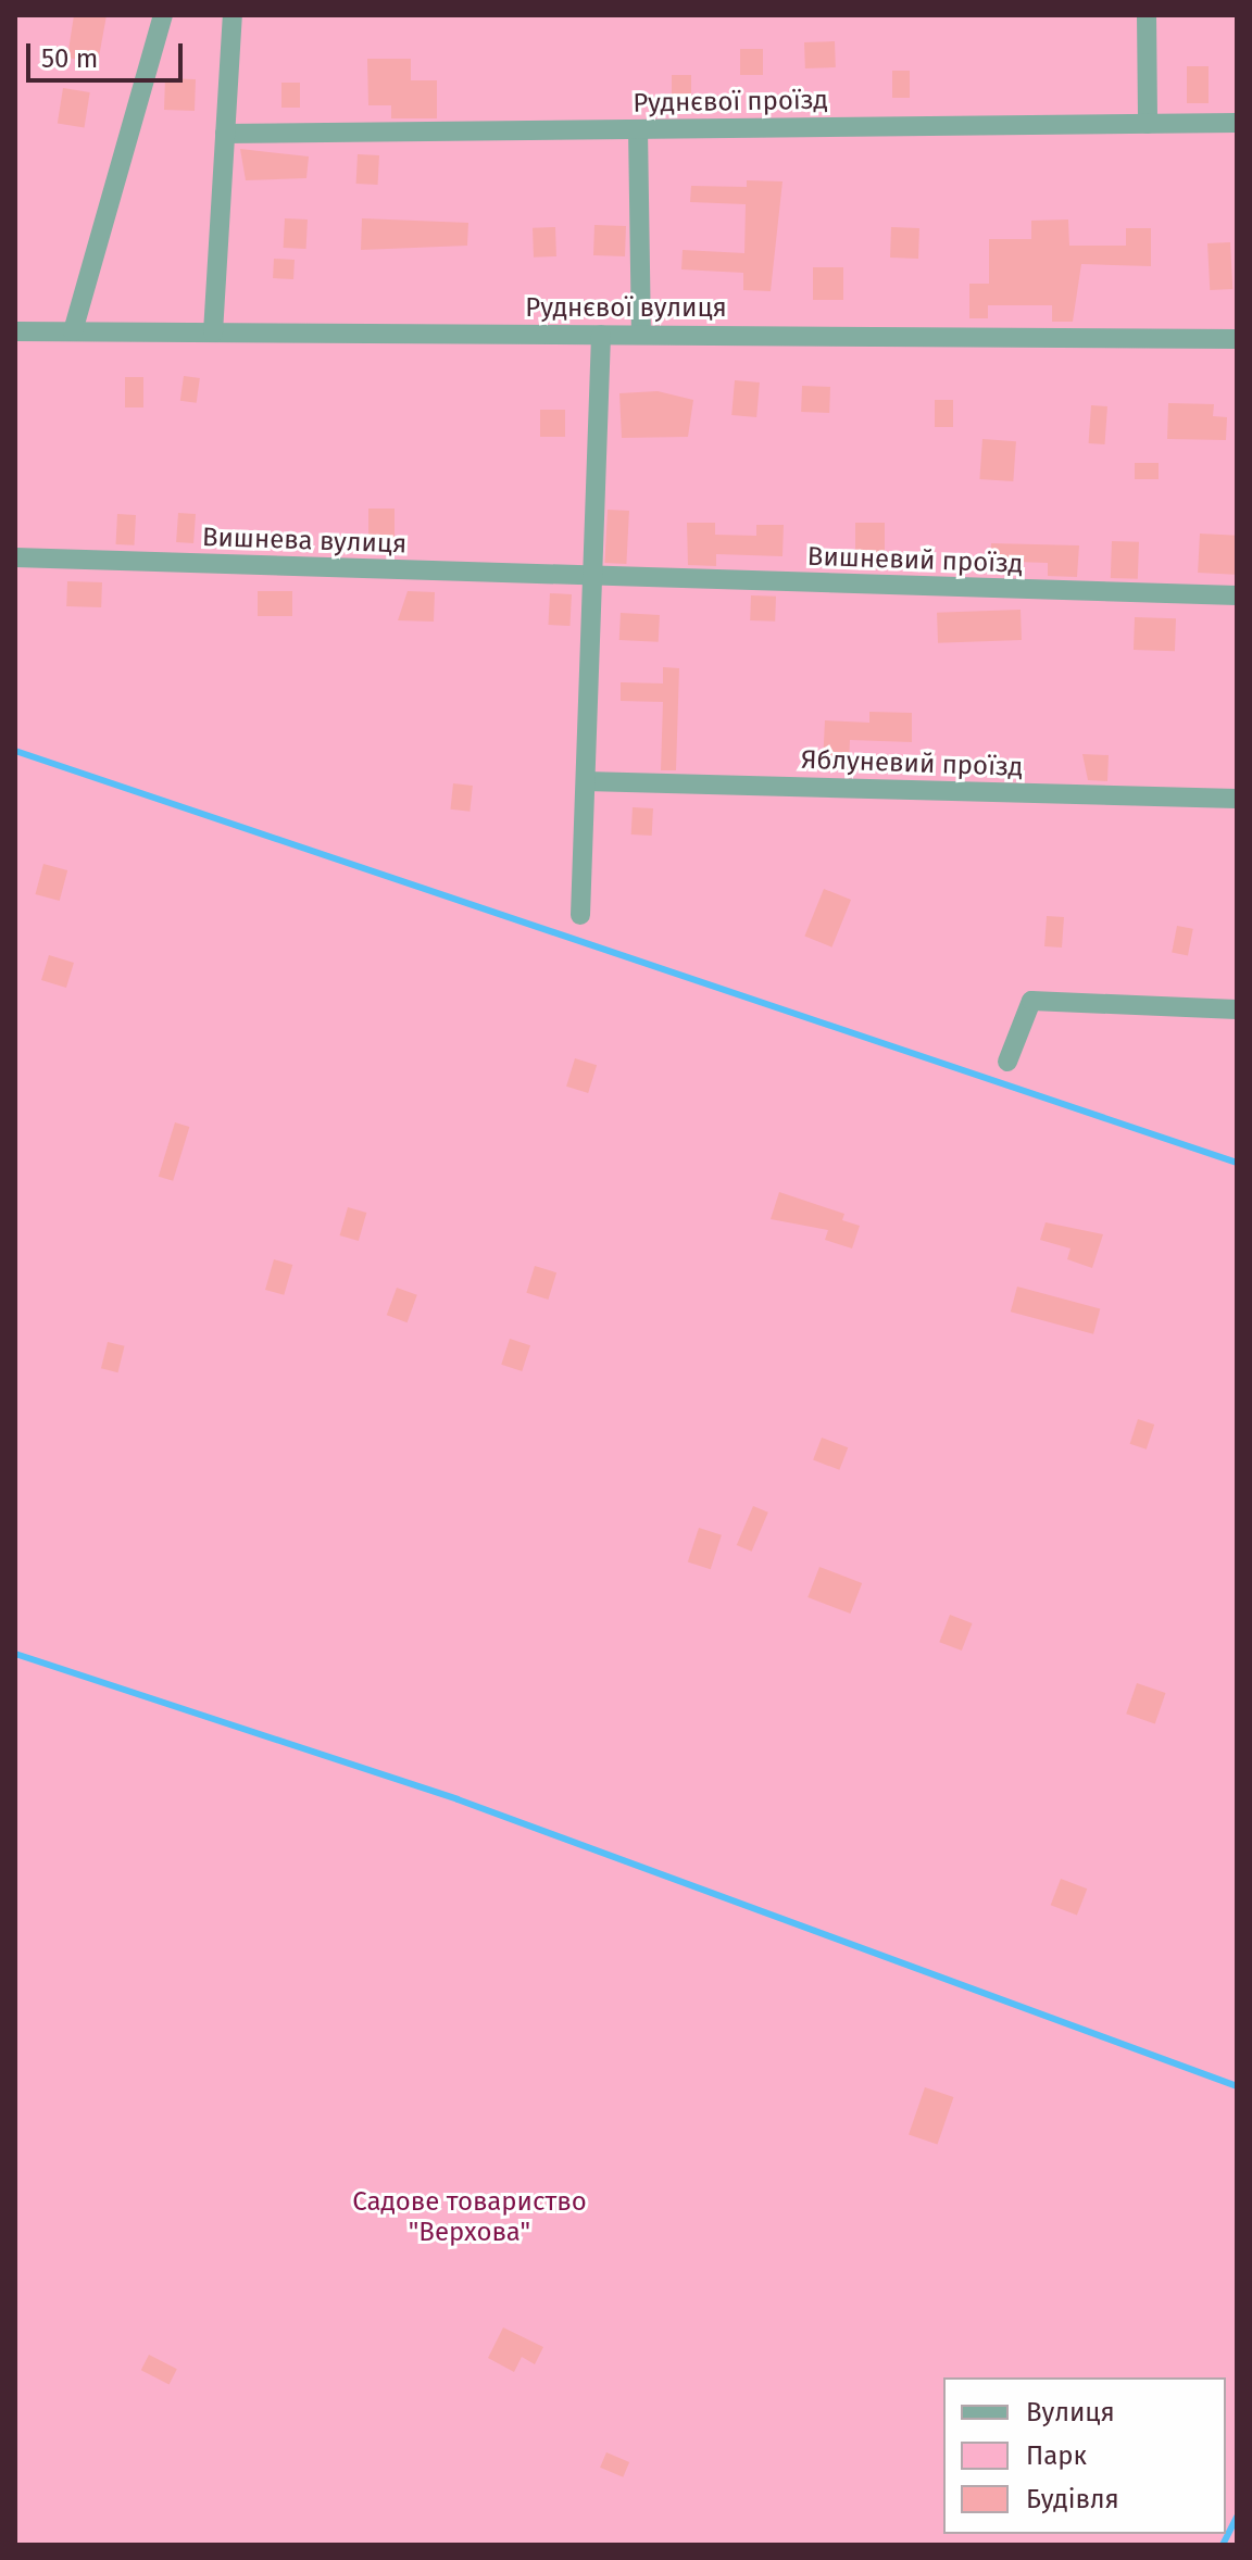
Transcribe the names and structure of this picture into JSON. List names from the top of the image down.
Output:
{
  "streets": {
    "street": [
      "Руднєвої проїзд",
      "Руднєвої вулиця",
      "Вишнева вулиця",
      "Вишневий проїзд",
      "Яблуневий проїзд"
    ]
  },
  "crossings": [
    ["Вишнева вулиця", "Вишневий проїзд"]
  ],
  "parks": ["Садове товариство \"Верхова\""],
  "legend": ["Вулиця", "Парк", "Будівля"],
  "scale_bar": "50 m"
}
